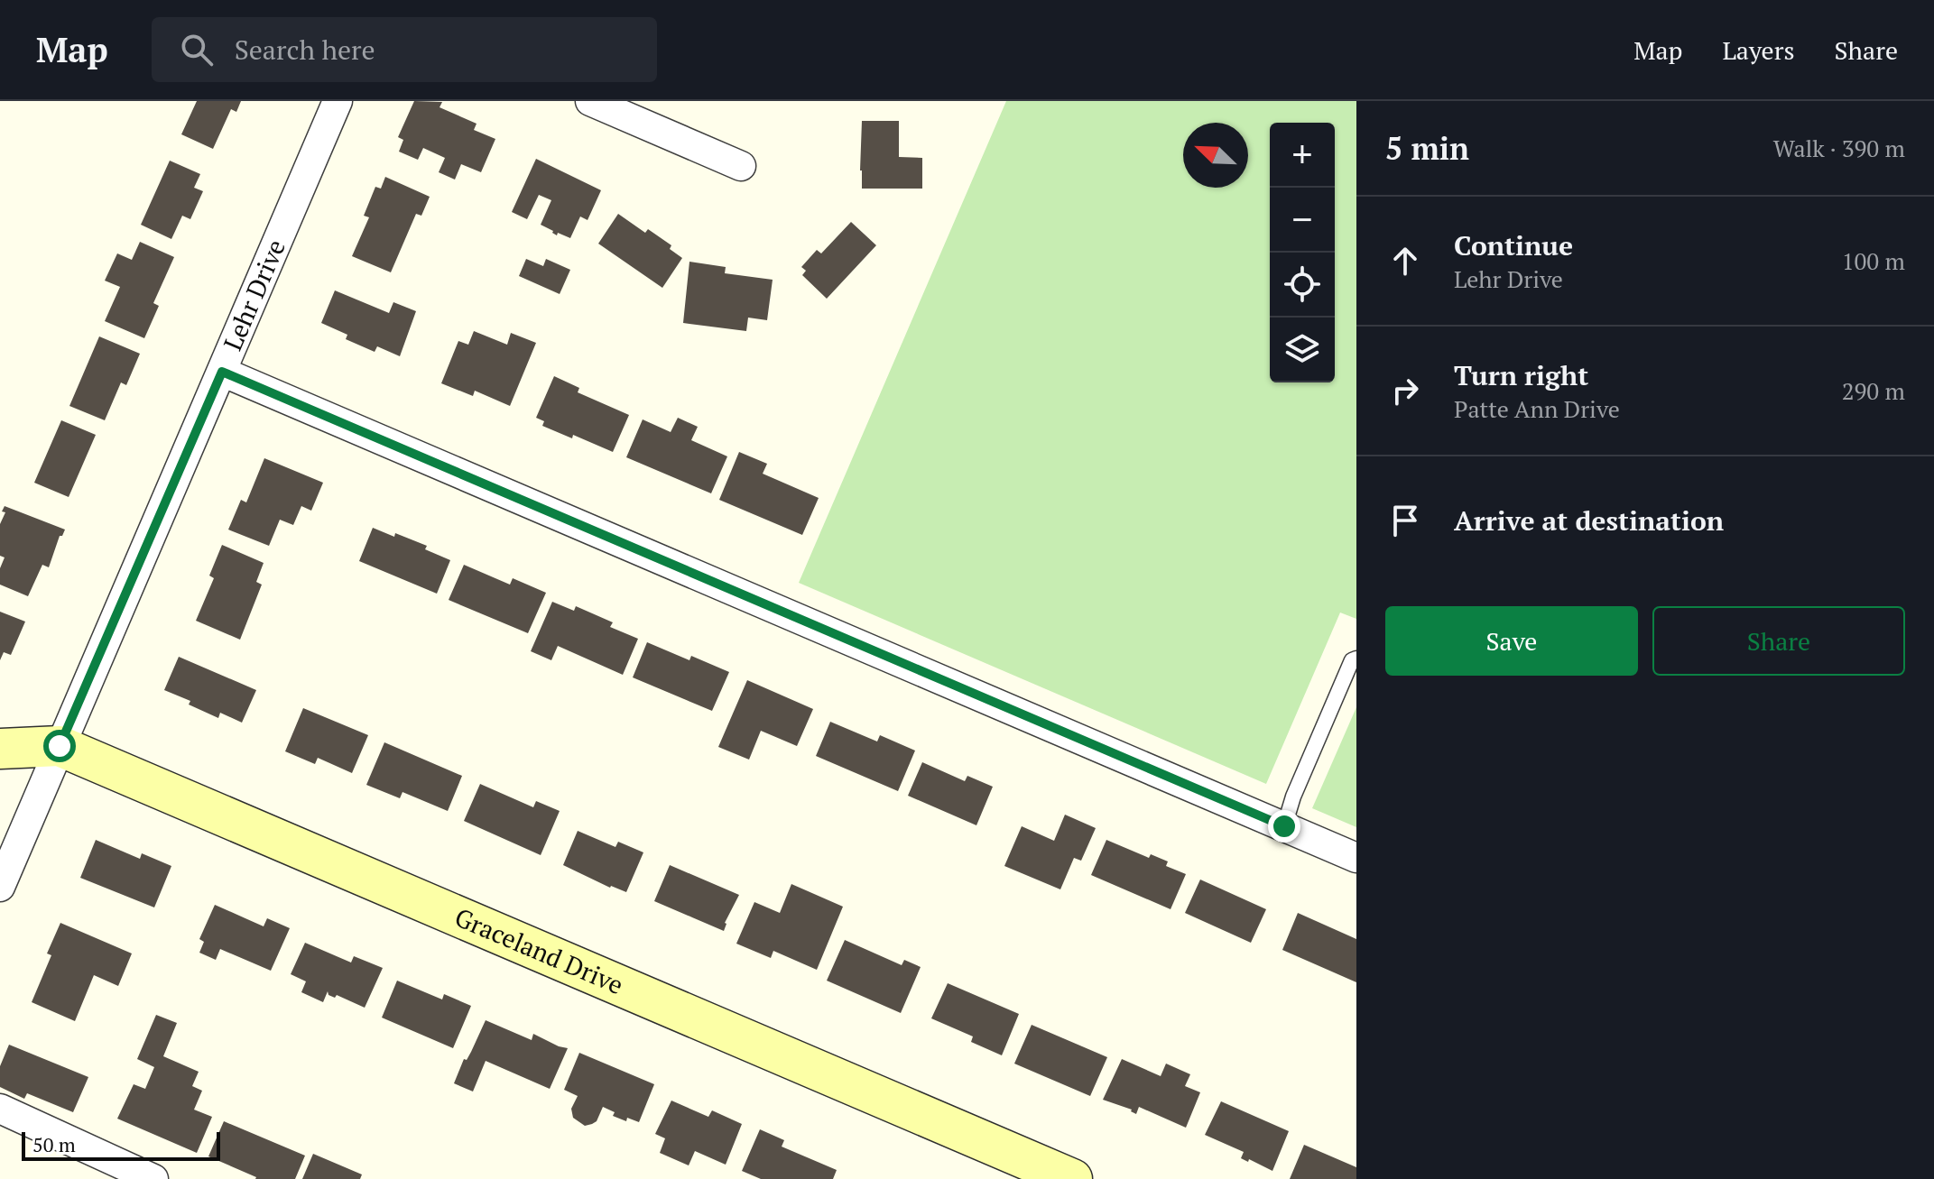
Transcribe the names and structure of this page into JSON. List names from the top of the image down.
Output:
{
  "streets": {
    "street": ["Lehr Drive", "Graceland Drive"]
  },
  "crossings": [
    ["Lehr Drive", "Graceland Drive"]
  ],
  "scale_bar": "50 m",
  "north": "top left",
  "page": {
    "header": "Map",
    "search": "Search here",
    "nav": ["Map", "Layers", "Share"],
    "heading": ["5 min", "Walk · 390 m"],
    "map_buttons": ["+", "−"],
    "list": [
      ["Continue", "Lehr Drive", "100 m"],
      ["Turn right", "Patte Ann Drive", "290 m"],
      "Arrive at destination"
    ],
    "buttons": ["Save", "Share"],
    "scale": "50 m"
  }
}
